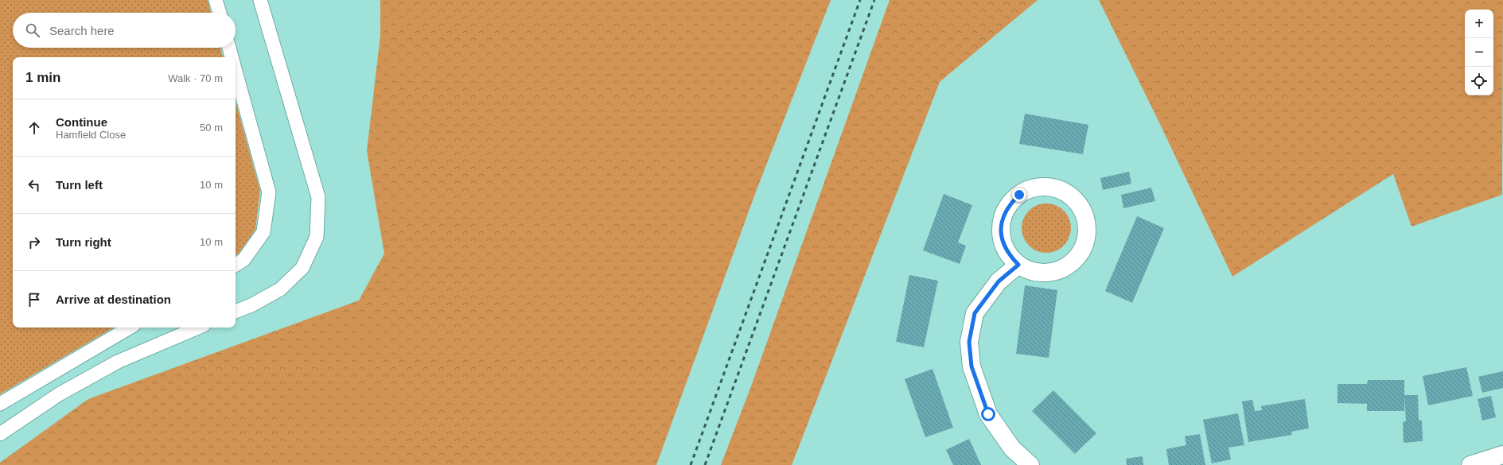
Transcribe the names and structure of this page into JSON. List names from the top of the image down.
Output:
{
  "page": {
    "map_buttons": ["+", "−"],
    "search": "Search here",
    "heading": ["1 min", "Walk · 70 m"],
    "list": [
      ["Continue", "Hamfield Close", "50 m"],
      ["Turn left", "10 m"],
      ["Turn right", "10 m"],
      "Arrive at destination"
    ]
  }
}
